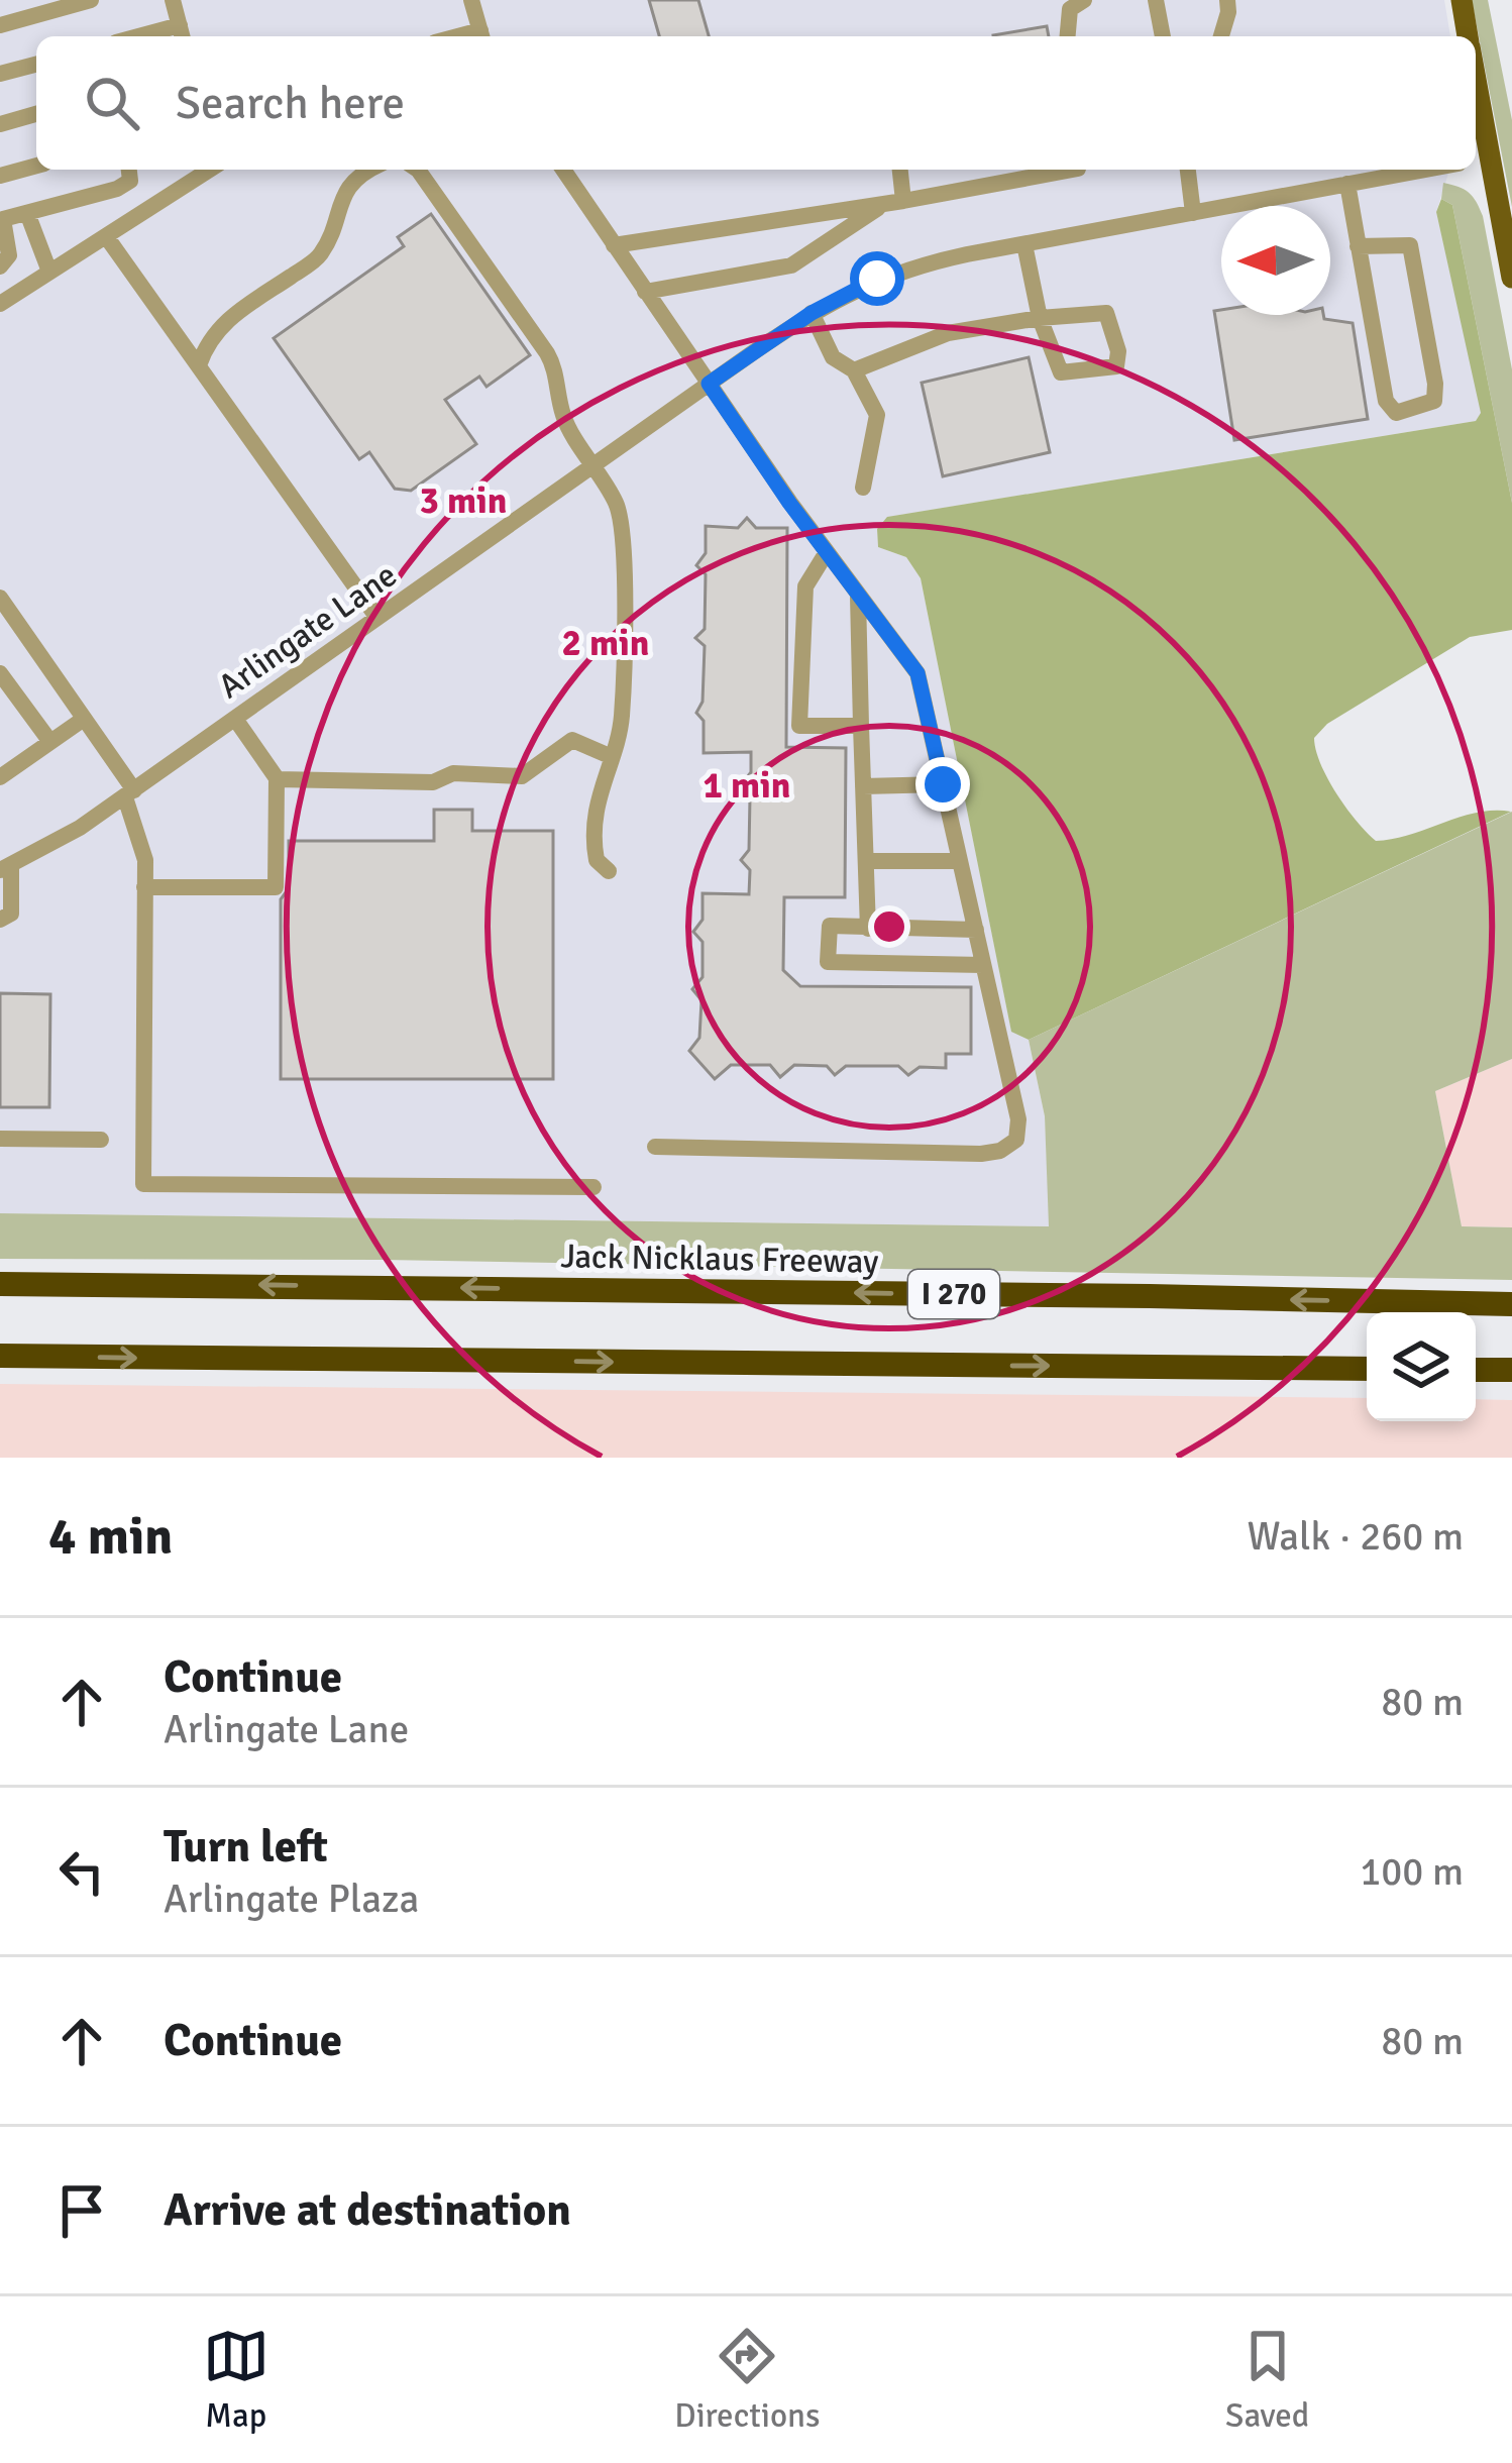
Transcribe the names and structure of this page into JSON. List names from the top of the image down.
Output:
{
  "streets": {
    "highway": ["Jack Nicklaus Freeway", "I 270"],
    "street": ["Arlingate Lane"]
  },
  "north": "left",
  "page": {
    "search": "Search here",
    "heading": ["4 min", "Walk · 260 m"],
    "list": [
      ["Continue", "Arlingate Lane", "80 m"],
      ["Turn left", "Arlingate Plaza", "100 m"],
      ["Continue", "80 m"],
      "Arrive at destination"
    ],
    "nav": ["Map", "Directions", "Saved"]
  },
  "rings": ["3 min", "2 min", "1 min"]
}
